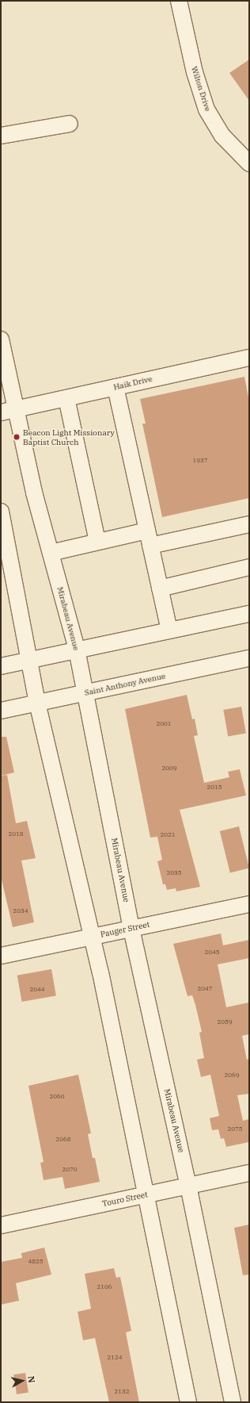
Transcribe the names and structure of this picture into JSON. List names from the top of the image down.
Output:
{
  "streets": {
    "street": [
      "Wilton Drive",
      "Haik Drive",
      "Mirabeau Avenue",
      "Saint Anthony Avenue",
      "Pauger Street",
      "Touro Street"
    ]
  },
  "crossings": [
    ["Haik Drive", "Mirabeau Avenue"],
    ["Mirabeau Avenue", "Saint Anthony Avenue"],
    ["Mirabeau Avenue", "Pauger Street"],
    ["Mirabeau Avenue", "Touro Street"]
  ],
  "places": ["Beacon Light Missionary Baptist Church"],
  "house_numbers": [
    "1937",
    "2001",
    "2009",
    "2015",
    "2018",
    "2021",
    "2035",
    "2034",
    "2045",
    "2047",
    "2044",
    "2059",
    "2069",
    "2060",
    "2075",
    "2068",
    "2070",
    "4825",
    "2106",
    "2124",
    "2132"
  ],
  "north": "right"
}
